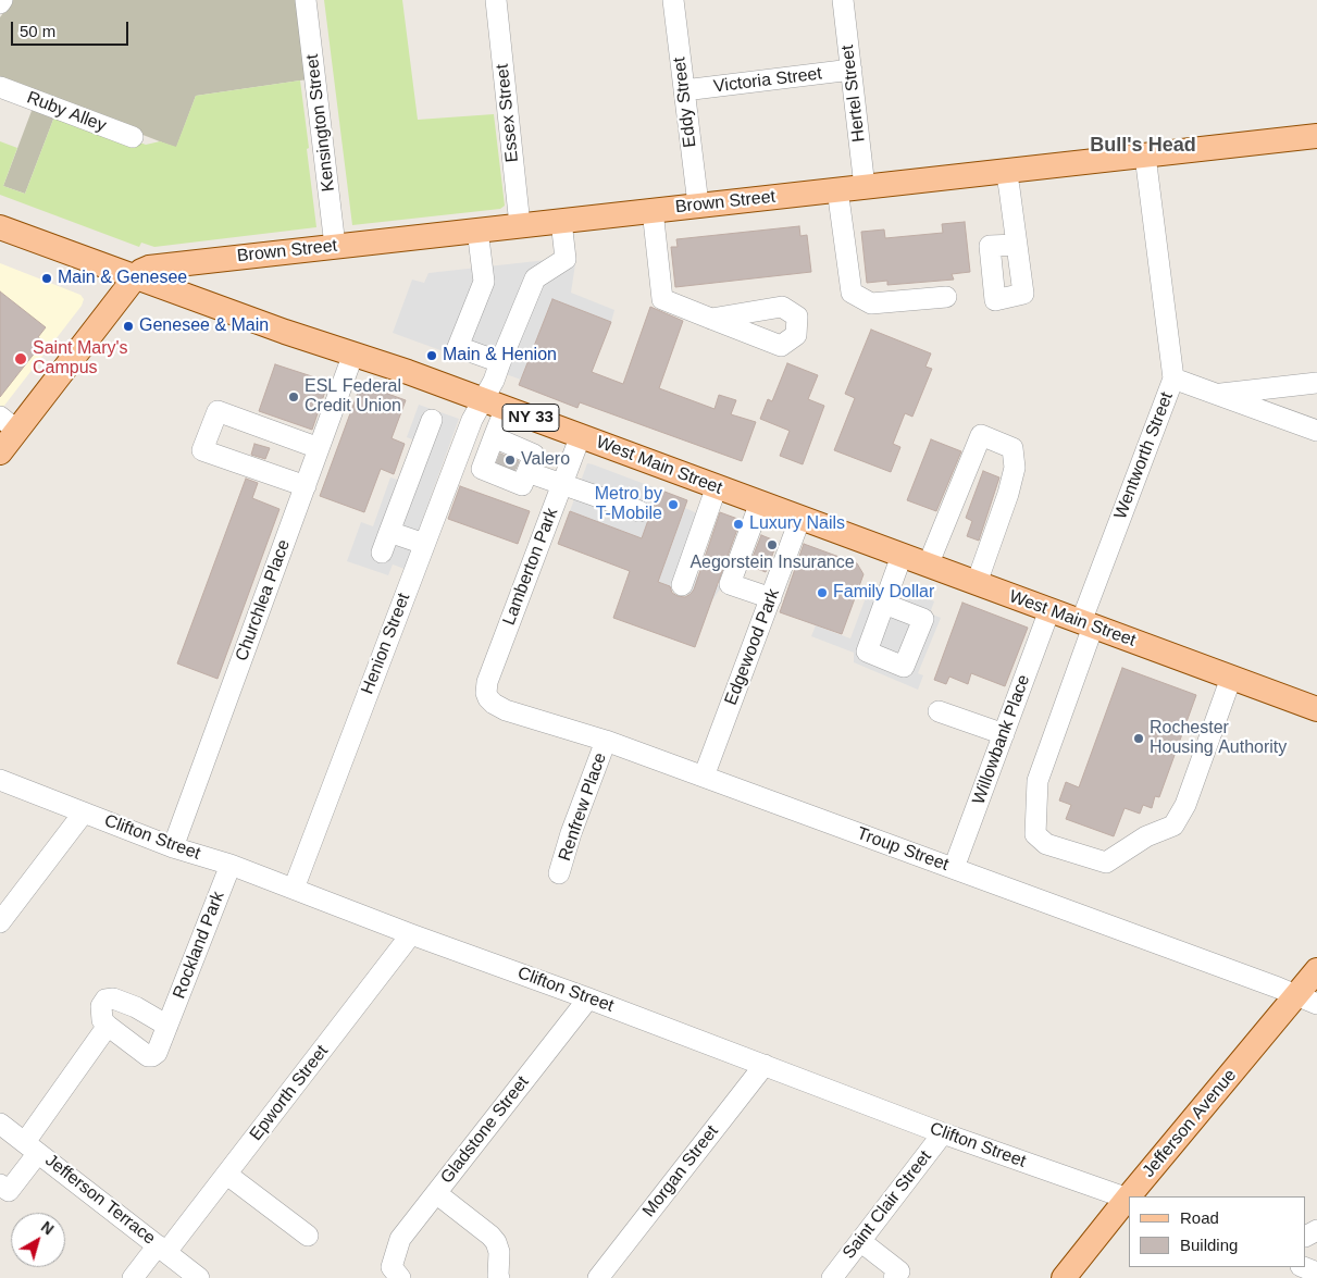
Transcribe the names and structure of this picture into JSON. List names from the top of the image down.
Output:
{
  "streets": {
    "main road": [
      "Brown Street",
      "NY 33",
      "West Main Street",
      "Jefferson Avenue"
    ],
    "street": [
      "Victoria Street",
      "Hertel Street",
      "Eddy Street",
      "Ruby Alley",
      "Essex Street",
      "Kensington Street",
      "Wentworth Street",
      "Lamberton Park",
      "Churchlea Place",
      "Henion Street",
      "Edgewood Park",
      "Willowbank Place",
      "Renfrew Place",
      "Clifton Street",
      "Troup Street",
      "Rockland Park",
      "Epworth Street",
      "Gladstone Street",
      "Morgan Street",
      "Jefferson Terrace",
      "Saint Clair Street"
    ]
  },
  "crossings": [
    ["Victoria Street", "Hertel Street"],
    ["Victoria Street", "Eddy Street"],
    ["Hertel Street", "Brown Street"],
    ["Eddy Street", "Brown Street"],
    ["Essex Street", "Brown Street"],
    ["Kensington Street", "Brown Street"],
    ["Brown Street", "Wentworth Street"],
    ["Brown Street", "West Main Street"],
    ["Brown Street", "Henion Street"],
    ["Wentworth Street", "West Main Street"],
    ["West Main Street", "Lamberton Park"],
    ["West Main Street", "Churchlea Place"],
    ["West Main Street", "Henion Street"],
    ["West Main Street", "Edgewood Park"],
    ["West Main Street", "Willowbank Place"],
    ["Lamberton Park", "Troup Street"],
    ["Churchlea Place", "Clifton Street"],
    ["Henion Street", "Clifton Street"],
    ["Edgewood Park", "Troup Street"],
    ["Willowbank Place", "Troup Street"],
    ["Renfrew Place", "Troup Street"],
    ["Clifton Street", "Rockland Park"],
    ["Clifton Street", "Epworth Street"],
    ["Clifton Street", "Jefferson Avenue"],
    ["Clifton Street", "Gladstone Street"],
    ["Clifton Street", "Morgan Street"],
    ["Clifton Street", "Saint Clair Street"],
    ["Troup Street", "Jefferson Avenue"],
    ["Epworth Street", "Jefferson Terrace"]
  ],
  "districts": ["Bull's Head"],
  "places": [
    "Main & Genesee",
    "Genesee & Main",
    "Main & Henion",
    "Saint Mary's Campus",
    "ESL Federal Credit Union",
    "Valero",
    "Metro by T-Mobile",
    "Luxury Nails",
    "Aegorstein Insurance",
    "Family Dollar",
    "Rochester Housing Authority"
  ],
  "legend": ["Road", "Building"],
  "scale_bar": "50 m",
  "north": "top right"
}
